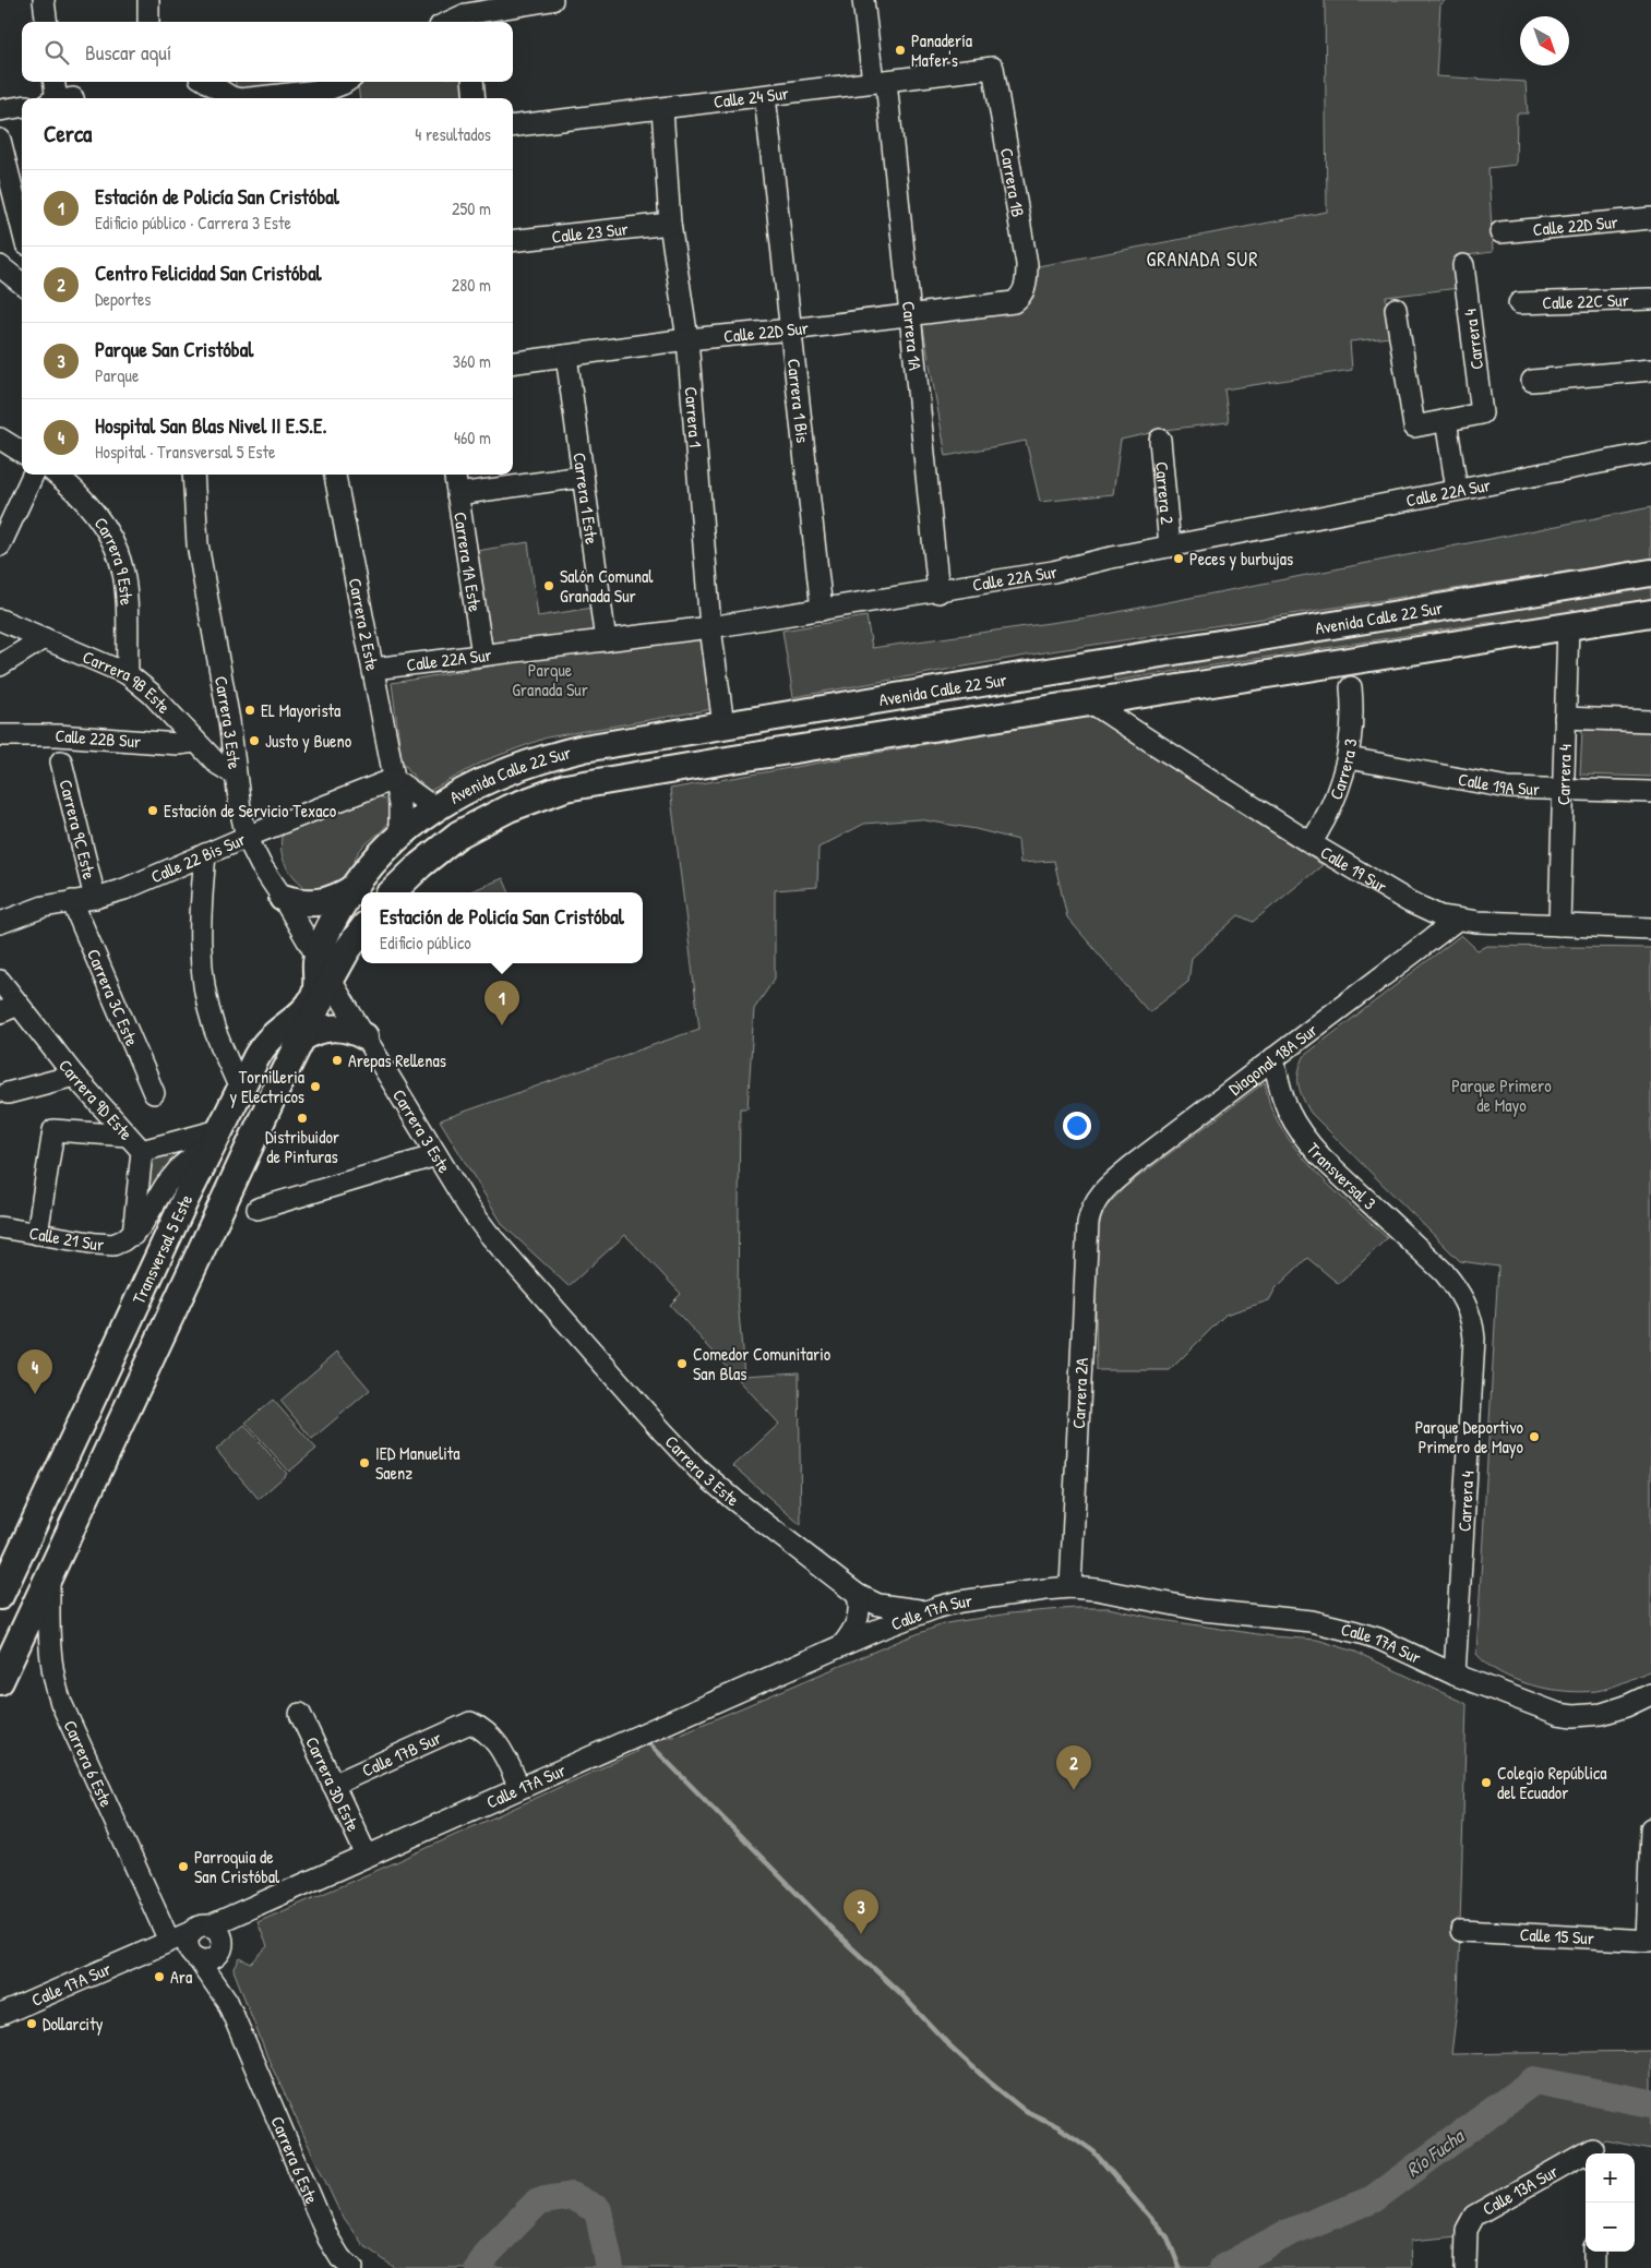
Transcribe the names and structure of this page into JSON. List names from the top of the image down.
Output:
{
  "streets": {
    "main road": ["Avenida Calle 22 Sur", "Transversal 5 Este"],
    "street": [
      "Calle 24 Sur",
      "Carrera 1B",
      "Calle 22D Sur",
      "Calle 23 Sur",
      "Calle 22C Sur",
      "Carrera 1A",
      "Carrera 4",
      "Carrera 1 Bis",
      "Carrera 1",
      "Calle 22A Sur",
      "Carrera 2",
      "Carrera 1 Este",
      "Carrera 9 Este",
      "Carrera 1A Este",
      "Carrera 2 Este",
      "Carrera 9B Este",
      "Carrera 3 Este",
      "Calle 22B Sur",
      "Carrera 3",
      "Calle 19A Sur",
      "Carrera 9C Este",
      "Calle 22 Bis Sur",
      "Calle 19 Sur",
      "Carrera 3C Este",
      "Diagonal 18A Sur",
      "Carrera 9D Este",
      "Transversal 3",
      "Calle 21 Sur",
      "Carrera 2A",
      "Calle 17A Sur",
      "Calle 17B Sur",
      "Carrera 6 Este",
      "Carrera 3D Este",
      "Calle 15 Sur",
      "Calle 13A Sur"
    ]
  },
  "crossings": [
    ["Calle 24 Sur", "Carrera 1B"],
    ["Calle 24 Sur", "Carrera 1A"],
    ["Calle 24 Sur", "Carrera 1 Bis"],
    ["Calle 24 Sur", "Carrera 1"],
    ["Carrera 1B", "Calle 22D Sur"],
    ["Calle 22D Sur", "Carrera 1A"],
    ["Calle 22D Sur", "Carrera 1 Bis"],
    ["Calle 22D Sur", "Carrera 1"],
    ["Calle 22D Sur", "Carrera 1 Este"],
    ["Calle 23 Sur", "Carrera 1"],
    ["Carrera 1A", "Calle 22A Sur"],
    ["Carrera 4", "Avenida Calle 22 Sur"],
    ["Carrera 4", "Calle 19A Sur"],
    ["Carrera 4", "Calle 19 Sur"],
    ["Carrera 4", "Transversal 3"],
    ["Carrera 4", "Calle 17A Sur"],
    ["Carrera 1 Bis", "Calle 22A Sur"],
    ["Carrera 1", "Calle 22A Sur"],
    ["Carrera 1", "Avenida Calle 22 Sur"],
    ["Calle 22A Sur", "Carrera 2"],
    ["Calle 22A Sur", "Carrera 1 Este"],
    ["Calle 22A Sur", "Carrera 1A Este"],
    ["Calle 22A Sur", "Carrera 2 Este"],
    ["Carrera 9 Este", "Carrera 9B Este"],
    ["Avenida Calle 22 Sur", "Carrera 2 Este"],
    ["Avenida Calle 22 Sur", "Carrera 3 Este"],
    ["Avenida Calle 22 Sur", "Calle 19 Sur"],
    ["Avenida Calle 22 Sur", "Transversal 5 Este"],
    ["Carrera 2 Este", "Calle 22 Bis Sur"],
    ["Carrera 9B Este", "Carrera 3 Este"],
    ["Carrera 9B Este", "Calle 22B Sur"],
    ["Carrera 3 Este", "Calle 22 Bis Sur"],
    ["Carrera 3 Este", "Transversal 5 Este"],
    ["Carrera 3 Este", "Calle 17A Sur"],
    ["Carrera 3", "Calle 19A Sur"],
    ["Carrera 3", "Calle 19 Sur"],
    ["Carrera 9C Este", "Calle 22 Bis Sur"],
    ["Calle 22 Bis Sur", "Carrera 3C Este"],
    ["Calle 19 Sur", "Diagonal 18A Sur"],
    ["Diagonal 18A Sur", "Transversal 3"],
    ["Diagonal 18A Sur", "Carrera 2A"],
    ["Carrera 9D Este", "Calle 21 Sur"],
    ["Transversal 5 Este", "Carrera 6 Este"],
    ["Carrera 2A", "Calle 17A Sur"],
    ["Calle 17A Sur", "Calle 17B Sur"],
    ["Calle 17A Sur", "Carrera 6 Este"],
    ["Calle 17A Sur", "Carrera 3D Este"],
    ["Calle 17B Sur", "Carrera 3D Este"]
  ],
  "districts": ["GRANADA SUR"],
  "water": ["Río Fucha"],
  "parks": ["Parque Granada Sur", "Parque Primero de Mayo"],
  "places": [
    "Panadería Mafer's",
    "Peces y burbujas",
    "Salón Comunal Granada Sur",
    "EL Mayorista",
    "Justo y Bueno",
    "Estación de Servicio Texaco",
    "Arepas Rellenas",
    "Tornilleria y Electricos",
    "Distribuidor de Pinturas",
    "Comedor Comunitario San Blas",
    "Parque Deportivo Primero de Mayo",
    "IED Manuelita Saenz",
    "Colegio República del Ecuador",
    "Parroquia de San Cristóbal",
    "Ara",
    "Dollarcity"
  ],
  "north": "bottom right",
  "page": {
    "search": "Buscar aquí",
    "heading": ["Cerca", "4 resultados"],
    "list": [
      {
        "mark": "1",
        "name": "Estación de Policía San Cristóbal",
        "note": "Edificio público · Carrera 3 Este",
        "value": "250 m"
      },
      {
        "mark": "2",
        "name": "Centro Felicidad San Cristóbal",
        "note": "Deportes",
        "value": "280 m"
      },
      {
        "mark": "3",
        "name": "Parque San Cristóbal",
        "note": "Parque",
        "value": "360 m"
      },
      {
        "mark": "4",
        "name": "Hospital San Blas Nivel II E.S.E.",
        "note": "Hospital · Transversal 5 Este",
        "value": "460 m"
      }
    ],
    "popup": ["Estación de Policía San Cristóbal", "Edificio público"],
    "pins": [
      "1",
      "4",
      "2",
      "3"
    ],
    "map_buttons": ["+", "−"]
  }
}
